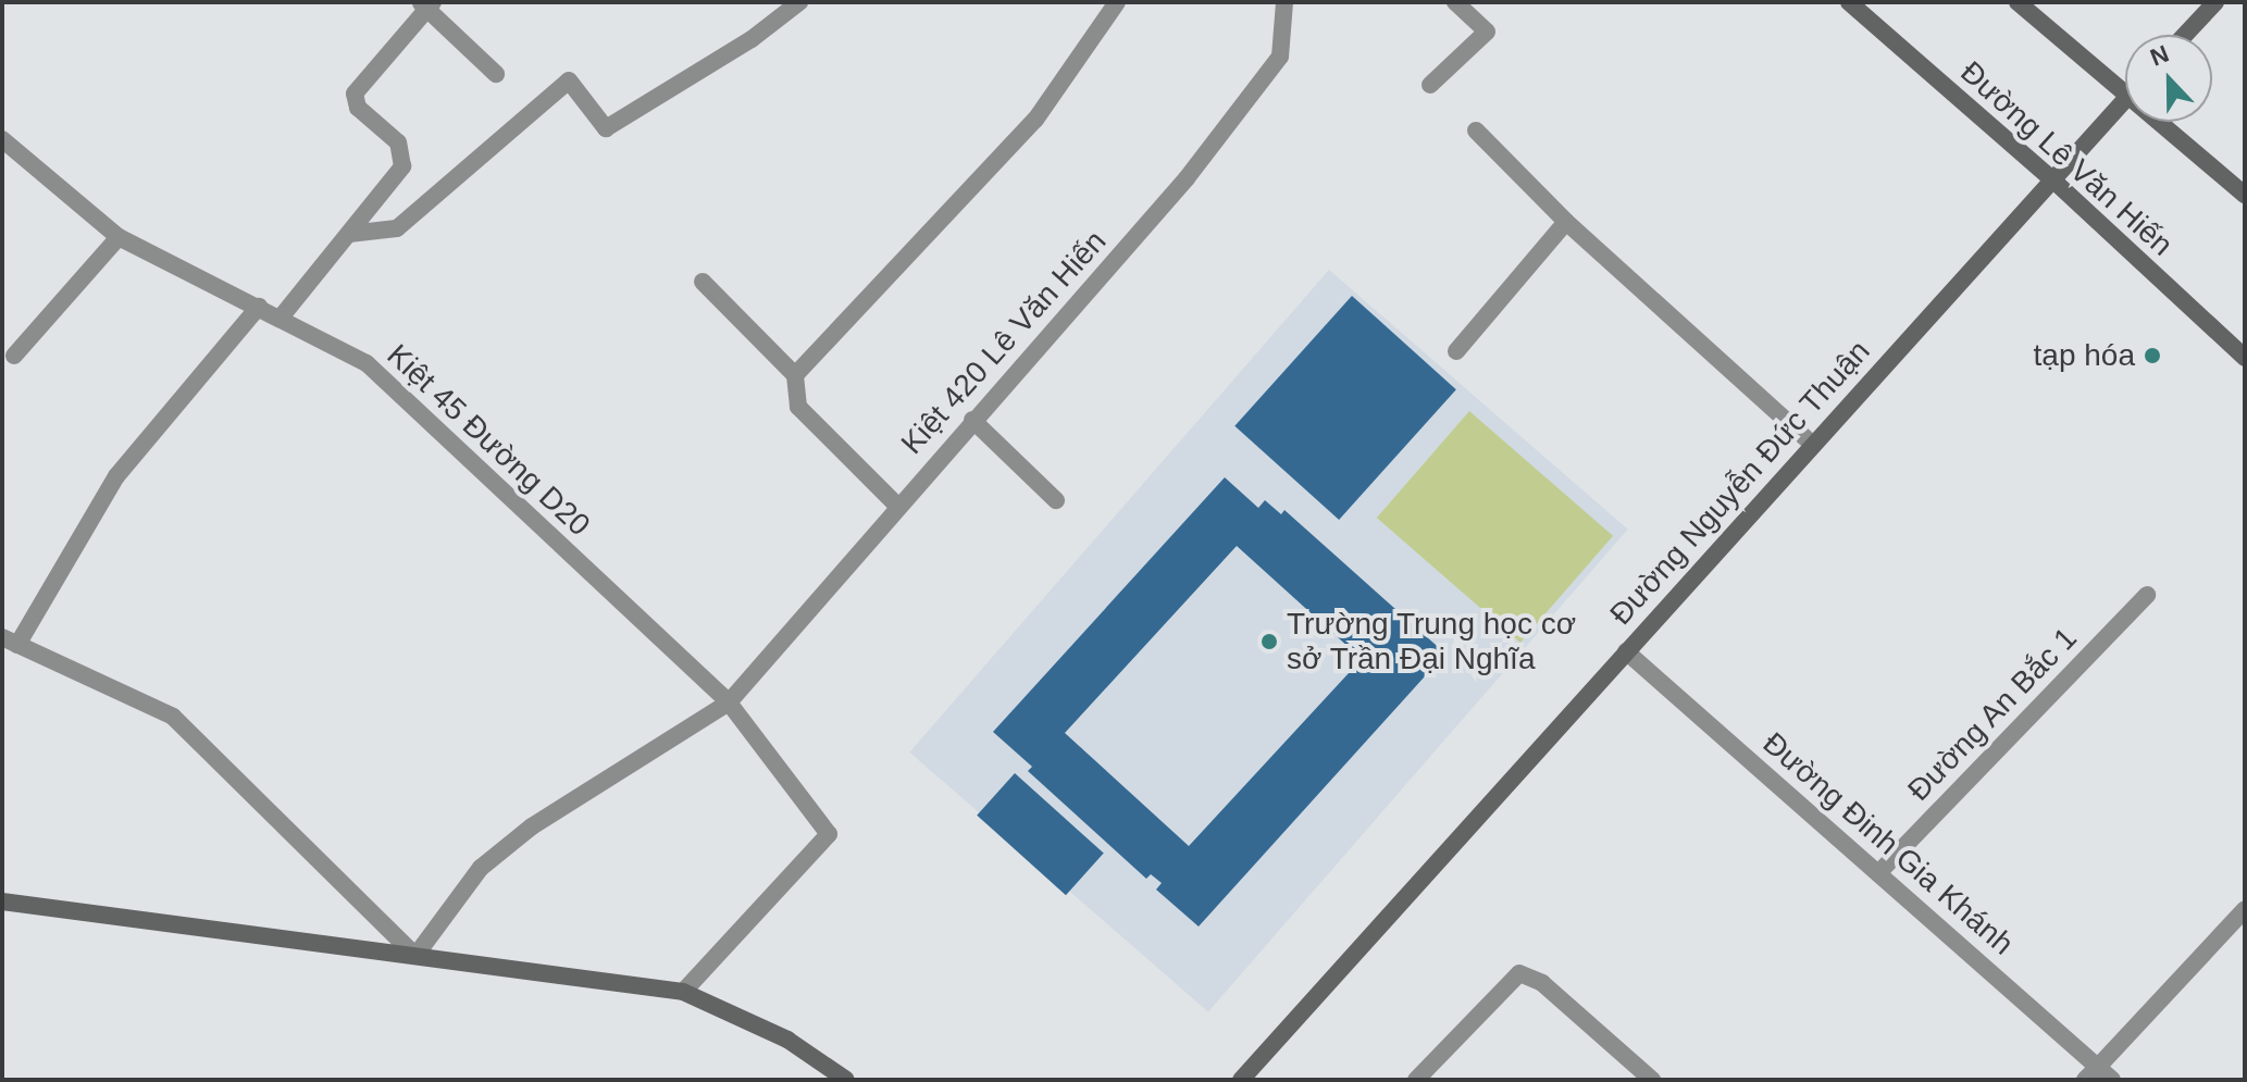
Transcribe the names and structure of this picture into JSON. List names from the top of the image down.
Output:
{
  "streets": {
    "street": [
      "Đường Lê Văn Hiến",
      "Kiệt 420 Lê Văn Hiến",
      "Kiệt 45 Đường D20",
      "Đường Nguyễn Đức Thuận",
      "Đường An Bắc 1",
      "Đường Đinh Gia Khánh"
    ]
  },
  "crossings": [
    ["Đường Lê Văn Hiến", "Đường Nguyễn Đức Thuận"],
    ["Kiệt 420 Lê Văn Hiến", "Kiệt 45 Đường D20"],
    ["Đường Nguyễn Đức Thuận", "Đường Đinh Gia Khánh"],
    ["Đường An Bắc 1", "Đường Đinh Gia Khánh"]
  ],
  "places": ["tạp hóa", "Trường Trung học cơ sở Trần Đại Nghĩa"],
  "north": "top"
}
